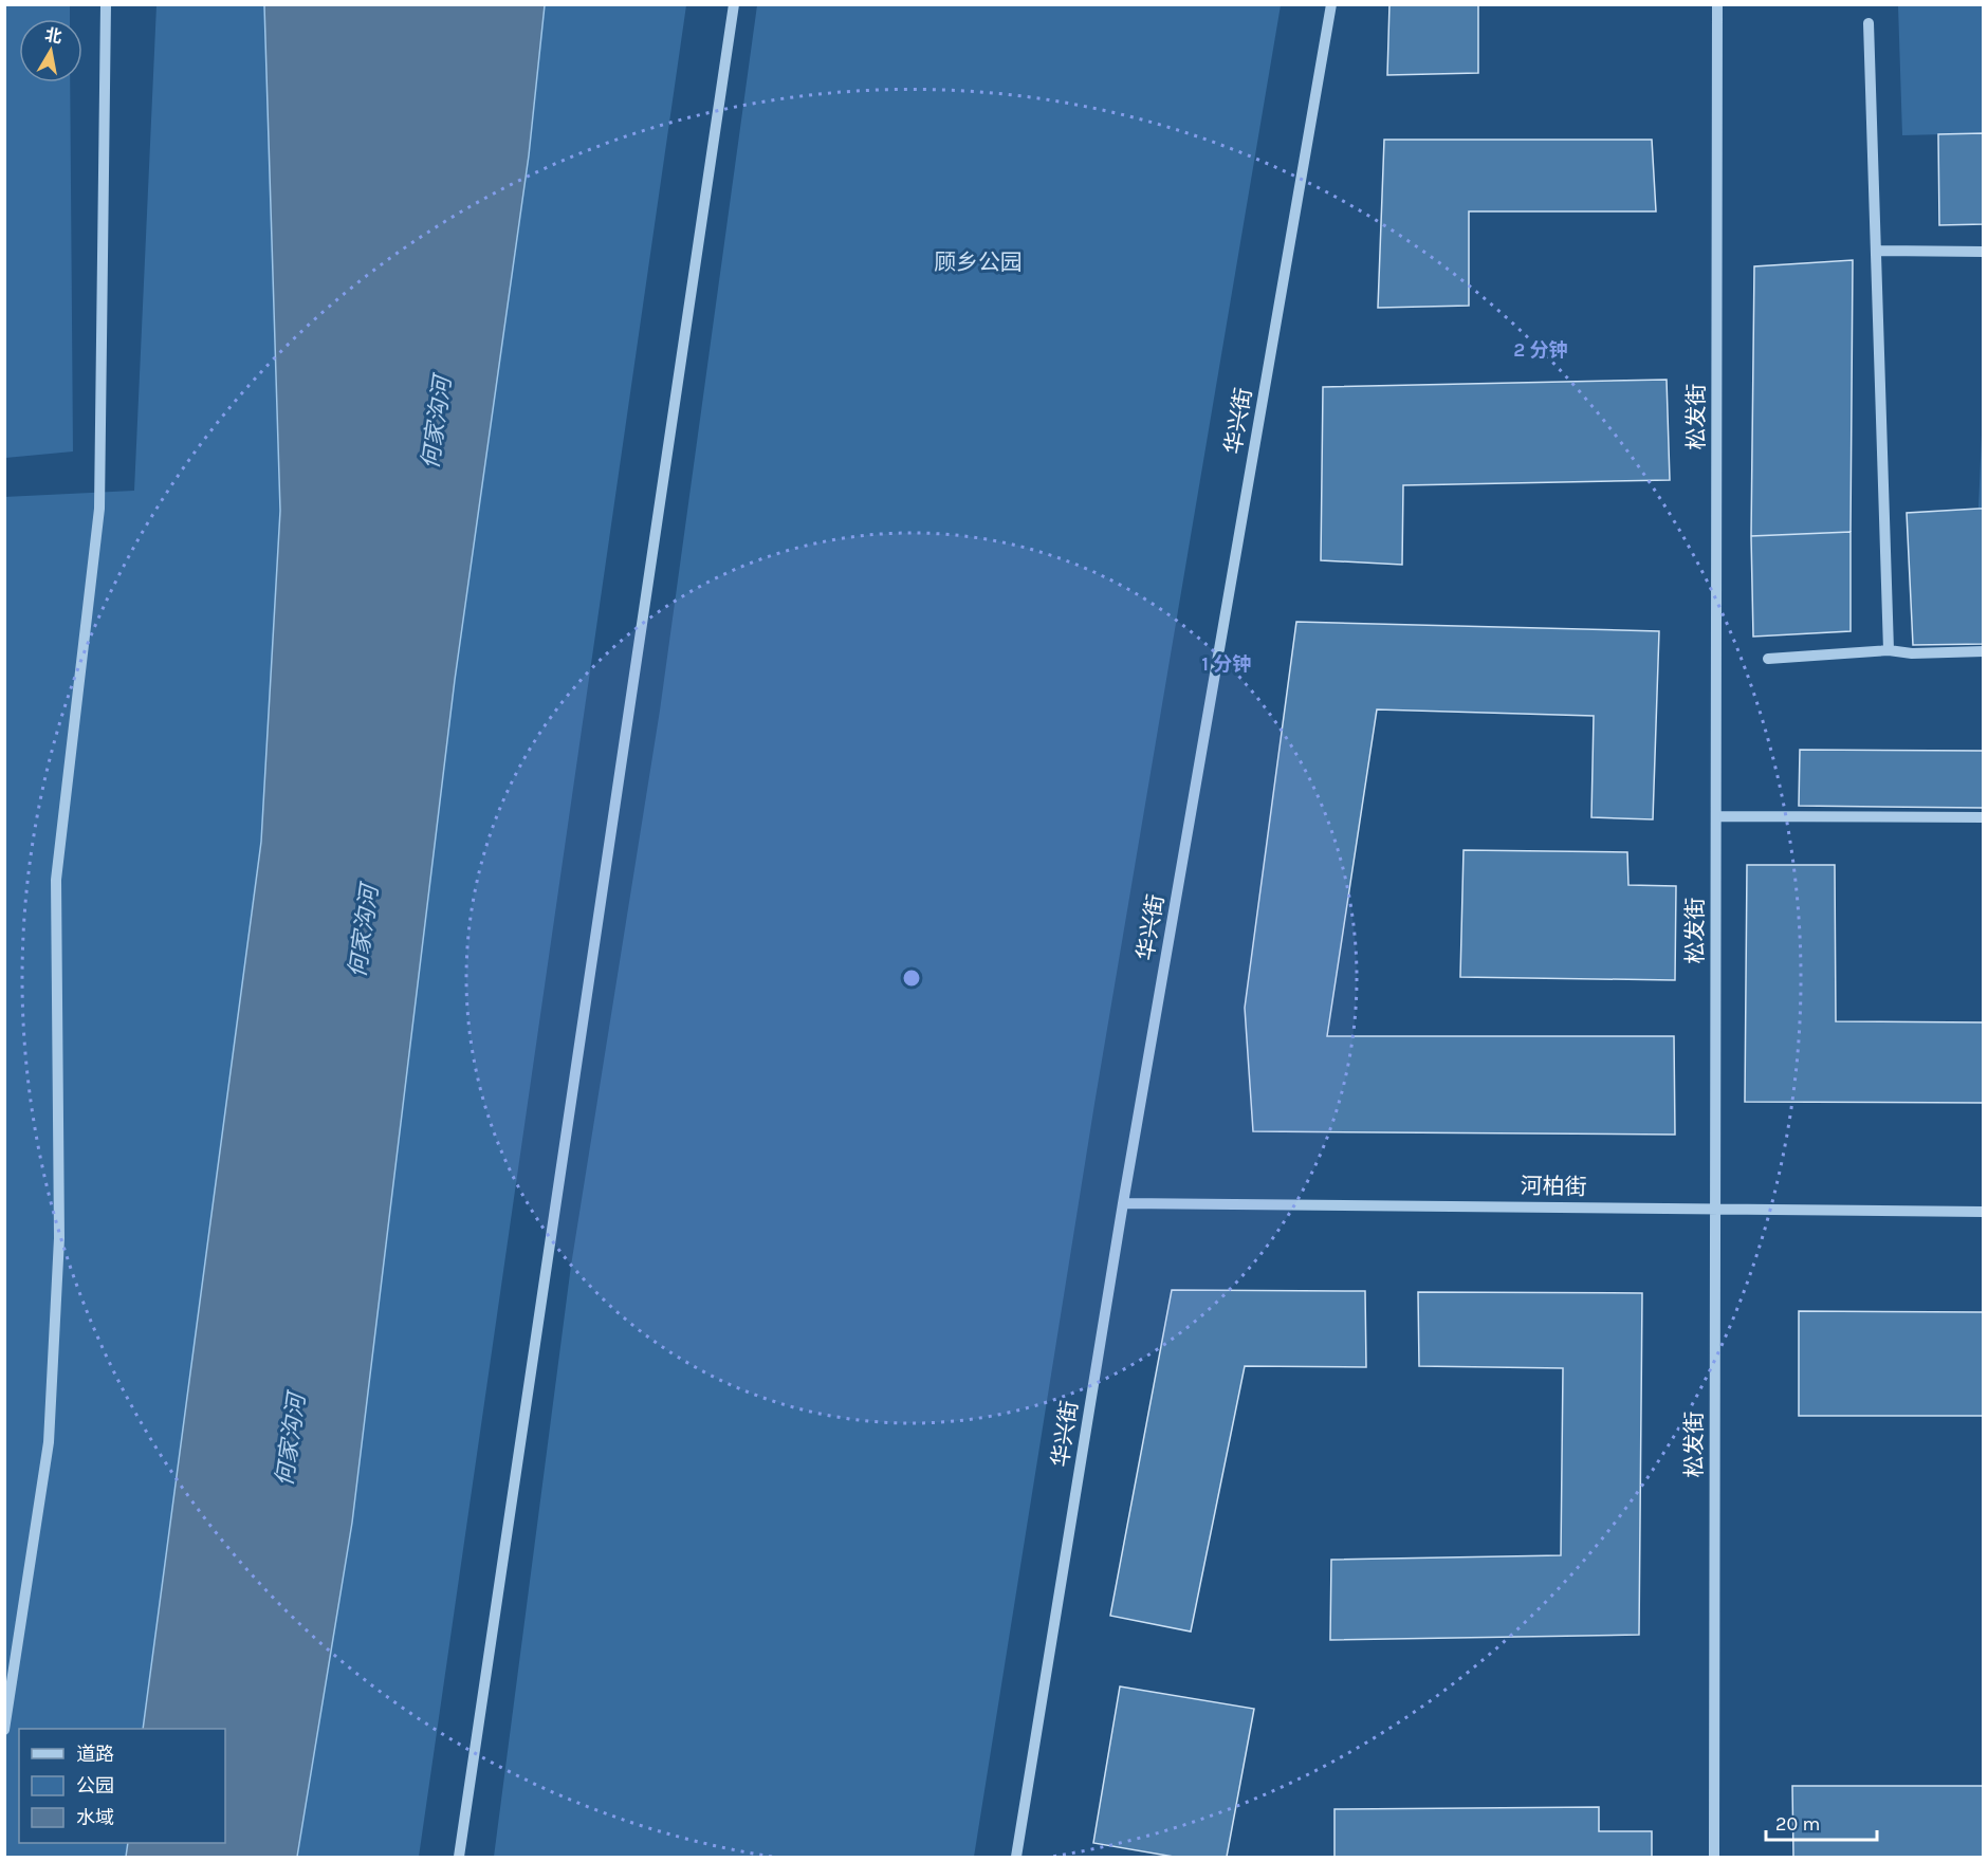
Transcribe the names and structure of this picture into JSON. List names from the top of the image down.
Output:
{
  "streets": {
    "street": ["松发街", "华兴街", "河柏街"]
  },
  "crossings": [
    ["松发街", "河柏街"],
    ["华兴街", "河柏街"]
  ],
  "water": ["何家沟河"],
  "parks": ["顾乡公园"],
  "legend": ["道路", "公园", "水域"],
  "scale_bar": "20 m",
  "north": "top",
  "rings": ["2 分钟", "1 分钟"]
}
